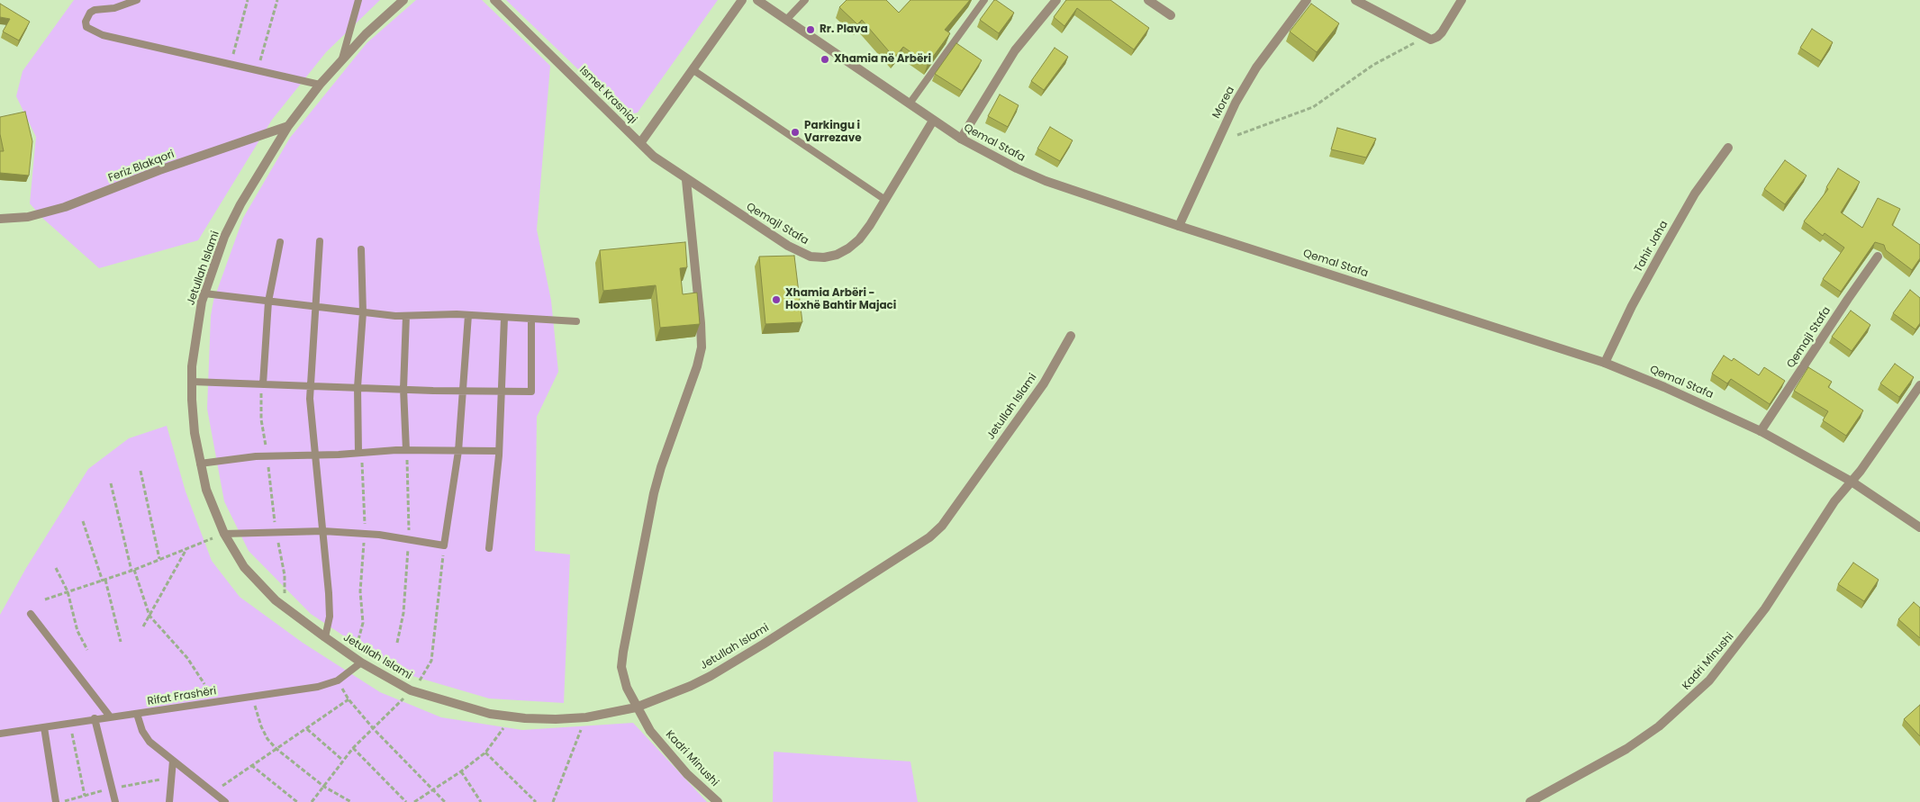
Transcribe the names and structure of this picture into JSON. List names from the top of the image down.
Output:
{
  "streets": {
    "street": [
      "Ismet Krasniqi",
      "Morea",
      "Qemal Stafa",
      "Feriz Blakqori",
      "Qemajl Stafa",
      "Tahir Jaha",
      "Jetullah Islami",
      "Kadri Minushi"
    ],
    "lane": ["Rifat Frashëri"]
  },
  "crossings": [
    ["Ismet Krasniqi", "Qemajl Stafa"],
    ["Morea", "Qemal Stafa"],
    ["Qemal Stafa", "Qemajl Stafa"],
    ["Qemal Stafa", "Tahir Jaha"],
    ["Qemal Stafa", "Kadri Minushi"],
    ["Feriz Blakqori", "Jetullah Islami"],
    ["Qemajl Stafa", "Kadri Minushi"],
    ["Jetullah Islami", "Kadri Minushi"],
    ["Jetullah Islami", "Rifat Frashëri"]
  ],
  "places": [
    "Rr. Plava",
    "Xhamia në Arbëri",
    "Parkingu i Varrezave",
    "Xhamia Arbëri - Hoxhë Bahtir Majaci"
  ]
}
